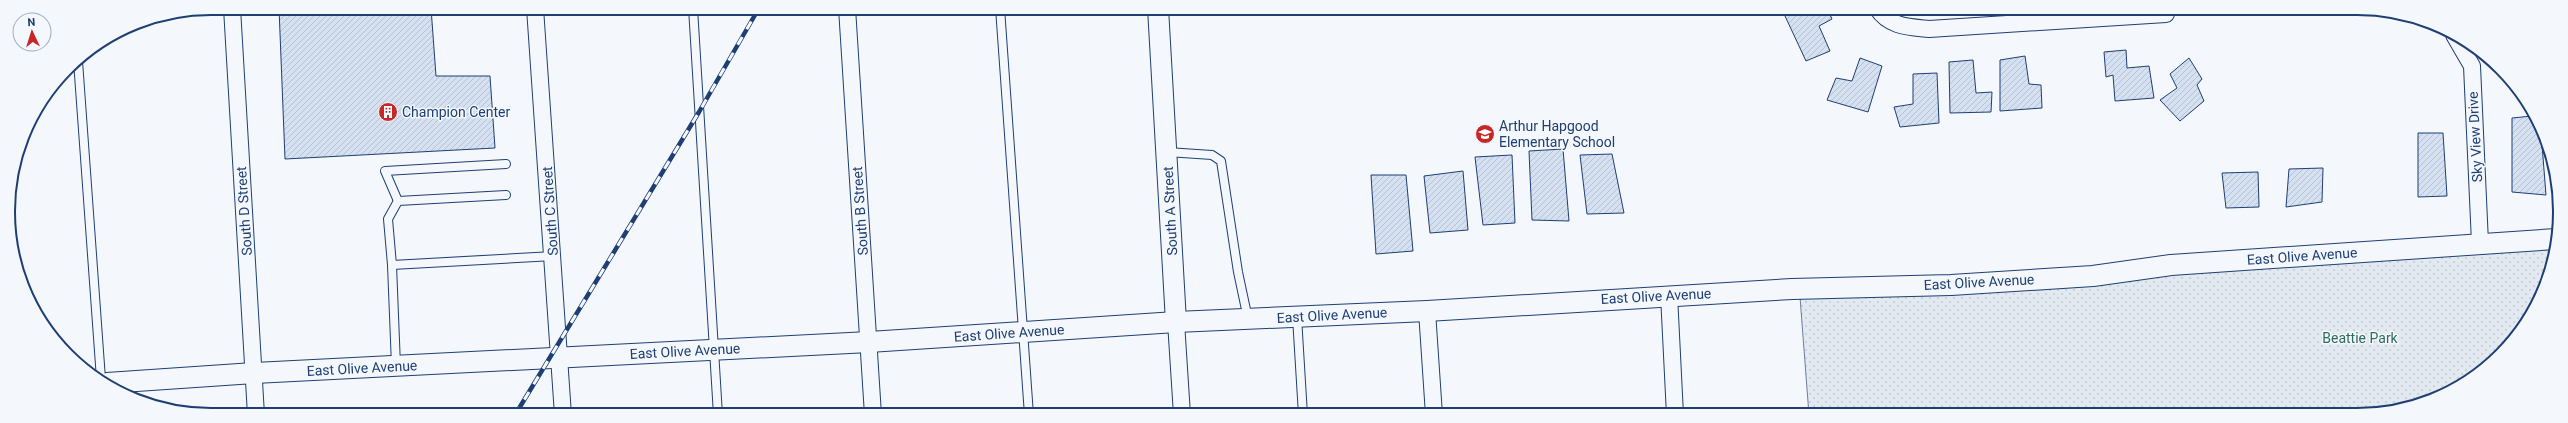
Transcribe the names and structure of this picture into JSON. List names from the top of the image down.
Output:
{
  "streets": {
    "street": [
      "Sky View Drive",
      "South D Street",
      "South C Street",
      "South B Street",
      "South A Street",
      "East Olive Avenue"
    ]
  },
  "crossings": [
    ["Sky View Drive", "East Olive Avenue"],
    ["South D Street", "East Olive Avenue"],
    ["South C Street", "East Olive Avenue"],
    ["South B Street", "East Olive Avenue"],
    ["South A Street", "East Olive Avenue"]
  ],
  "parks": ["Beattie Park"],
  "places": {
    "building": ["Champion Center"],
    "school or university": ["Arthur Hapgood Elementary School"]
  },
  "north": "top"
}
